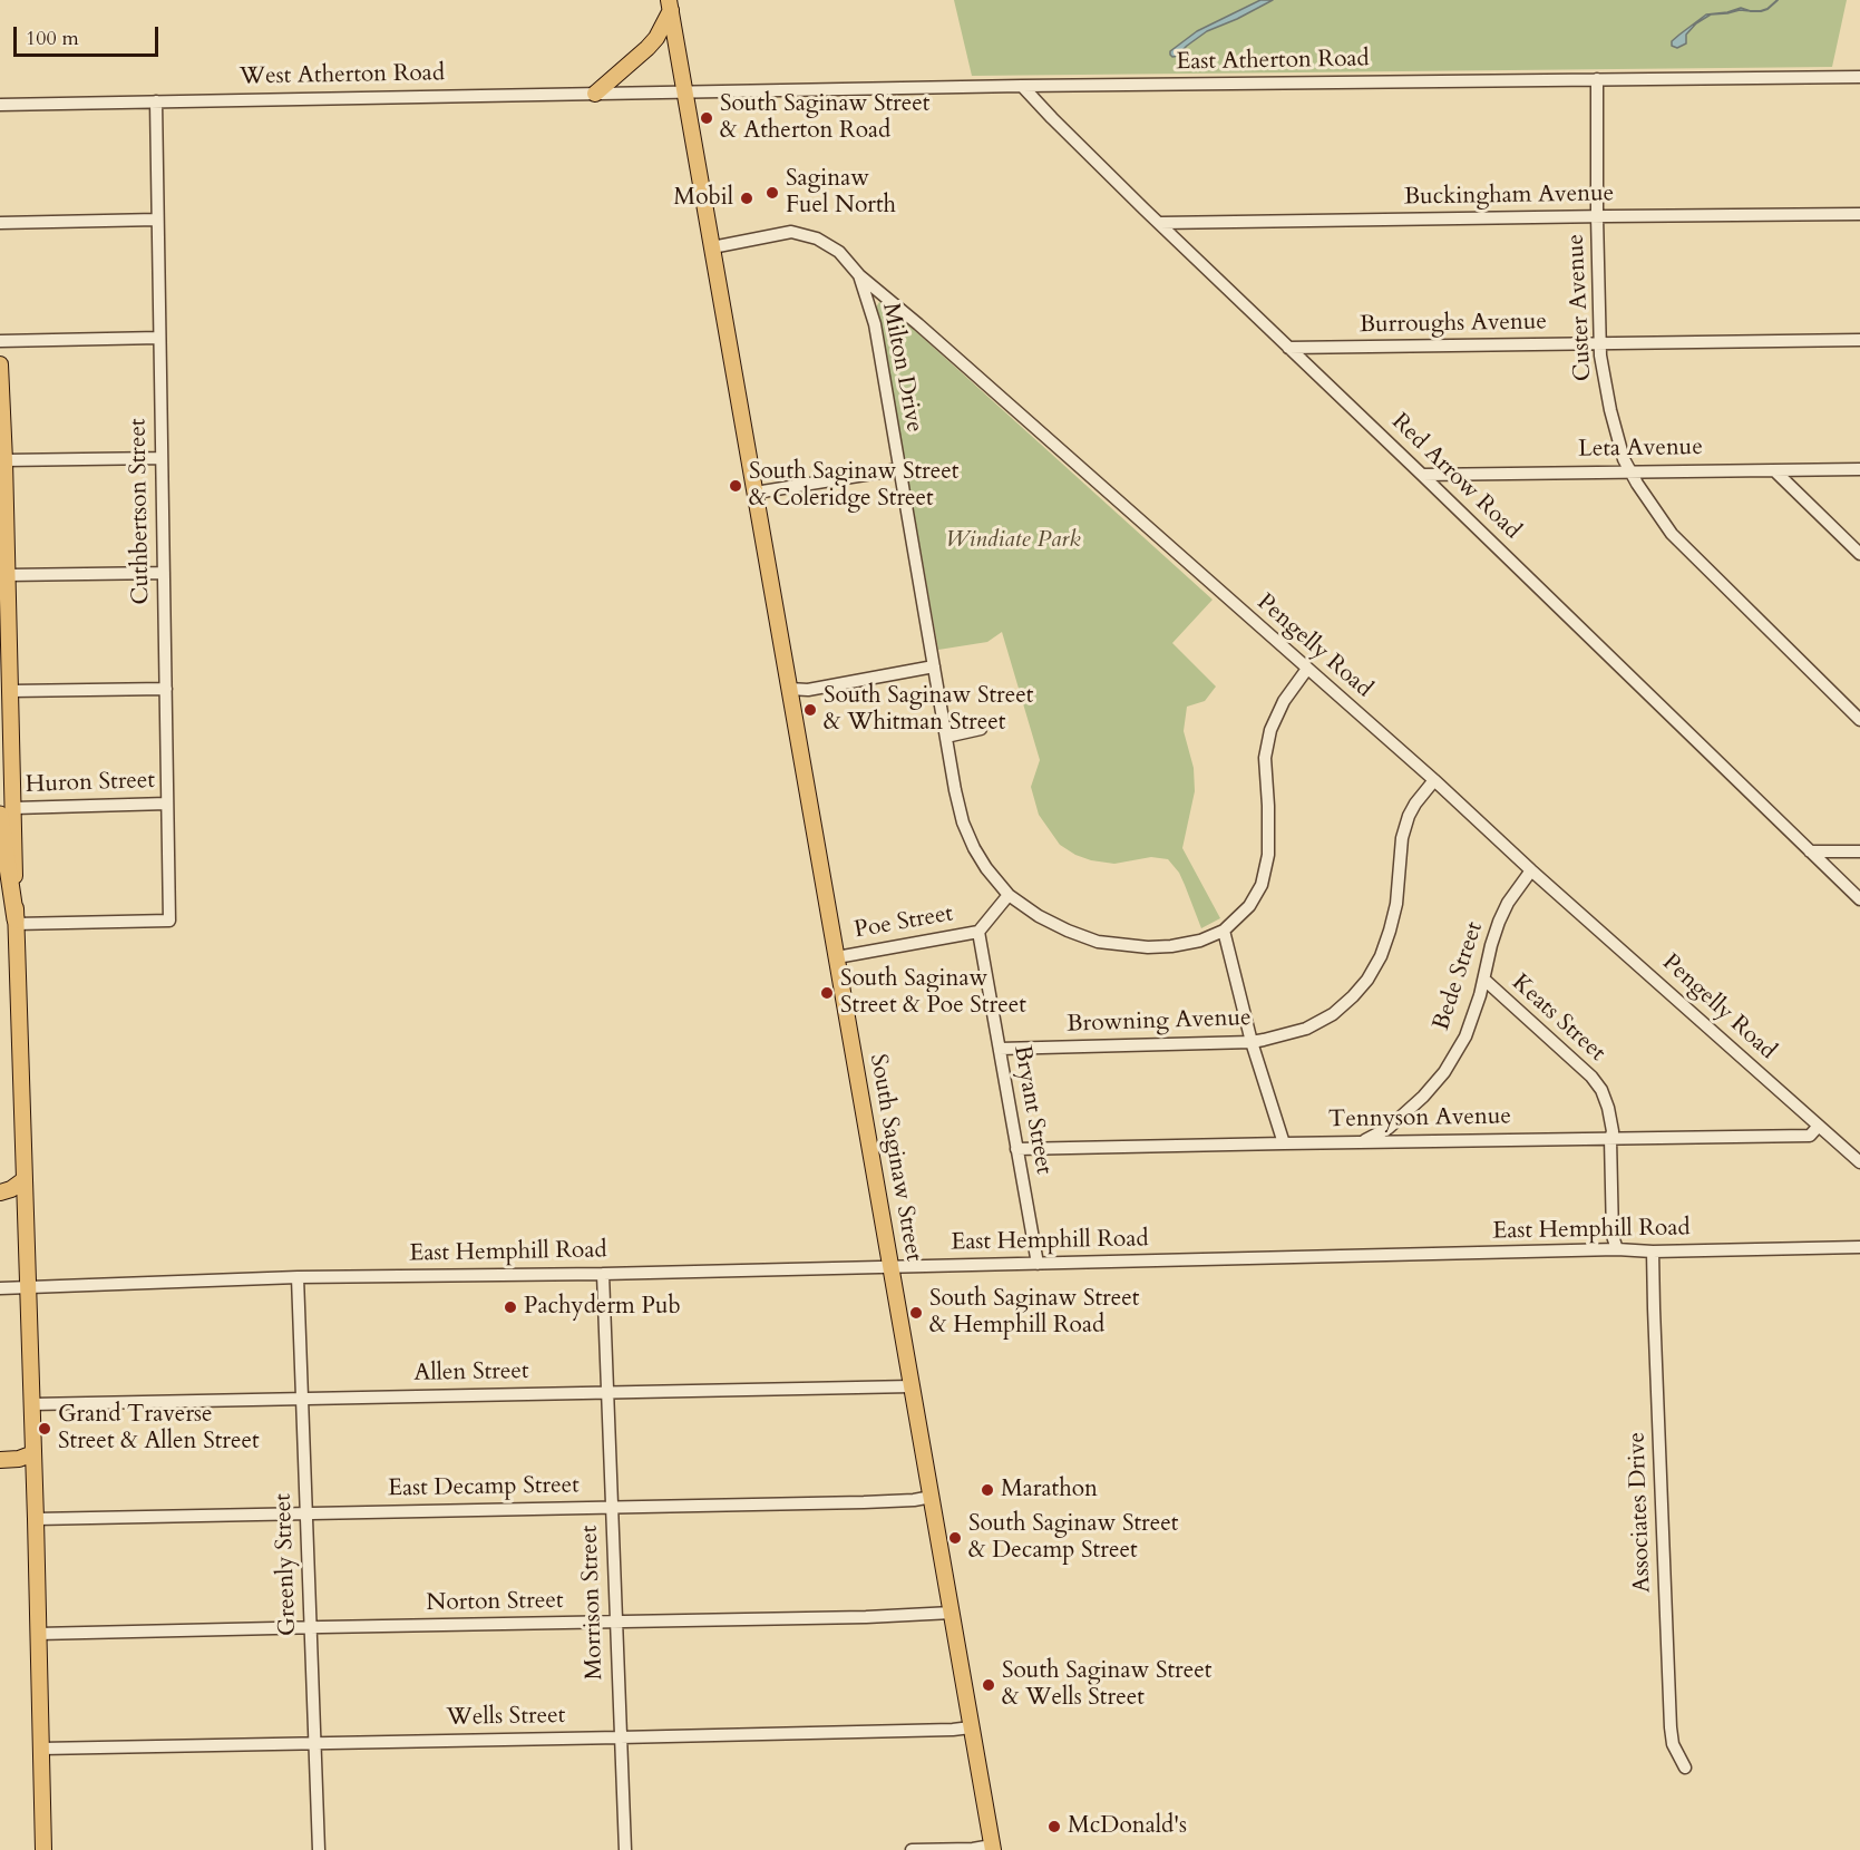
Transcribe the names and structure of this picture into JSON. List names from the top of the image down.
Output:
{
  "streets": {
    "main road": ["South Saginaw Street"],
    "street": [
      "East Atherton Road",
      "West Atherton Road",
      "Buckingham Avenue",
      "Custer Avenue",
      "Burroughs Avenue",
      "Milton Drive",
      "Leta Avenue",
      "Red Arrow Road",
      "Cuthbertson Street",
      "Pengelly Road",
      "Huron Street",
      "Poe Street",
      "Bede Street",
      "Keats Street",
      "Browning Avenue",
      "Bryant Street",
      "Tennyson Avenue",
      "East Hemphill Road",
      "Allen Street",
      "East Decamp Street",
      "Associates Drive",
      "Greenly Street",
      "Norton Street",
      "Morrison Street",
      "Wells Street"
    ]
  },
  "crossings": [
    ["East Atherton Road", "West Atherton Road"],
    ["East Atherton Road", "Custer Avenue"],
    ["East Atherton Road", "Red Arrow Road"],
    ["East Atherton Road", "South Saginaw Street"],
    ["West Atherton Road", "Cuthbertson Street"],
    ["West Atherton Road", "South Saginaw Street"],
    ["Buckingham Avenue", "Custer Avenue"],
    ["Buckingham Avenue", "Red Arrow Road"],
    ["Custer Avenue", "Burroughs Avenue"],
    ["Custer Avenue", "Leta Avenue"],
    ["Burroughs Avenue", "Red Arrow Road"],
    ["Milton Drive", "Pengelly Road"],
    ["Leta Avenue", "Red Arrow Road"],
    ["Cuthbertson Street", "Huron Street"],
    ["Pengelly Road", "Bede Street"],
    ["Pengelly Road", "Browning Avenue"],
    ["Pengelly Road", "Tennyson Avenue"],
    ["Pengelly Road", "South Saginaw Street"],
    ["Poe Street", "Bryant Street"],
    ["Poe Street", "South Saginaw Street"],
    ["Bede Street", "Keats Street"],
    ["Bede Street", "Tennyson Avenue"],
    ["Keats Street", "Tennyson Avenue"],
    ["Keats Street", "East Hemphill Road"],
    ["Browning Avenue", "Bryant Street"],
    ["Bryant Street", "Tennyson Avenue"],
    ["Bryant Street", "East Hemphill Road"],
    ["South Saginaw Street", "East Hemphill Road"],
    ["South Saginaw Street", "Allen Street"],
    ["South Saginaw Street", "East Decamp Street"],
    ["South Saginaw Street", "Norton Street"],
    ["South Saginaw Street", "Wells Street"],
    ["East Hemphill Road", "Associates Drive"],
    ["East Hemphill Road", "Greenly Street"],
    ["East Hemphill Road", "Morrison Street"],
    ["Allen Street", "Greenly Street"],
    ["Allen Street", "Morrison Street"],
    ["East Decamp Street", "Greenly Street"],
    ["East Decamp Street", "Morrison Street"],
    ["Greenly Street", "Norton Street"],
    ["Greenly Street", "Wells Street"],
    ["Norton Street", "Morrison Street"],
    ["Morrison Street", "Wells Street"]
  ],
  "parks": ["Windiate Park"],
  "places": [
    "South Saginaw Street & Atherton Road",
    "Saginaw Fuel North",
    "Mobil",
    "South Saginaw Street & Coleridge Street",
    "South Saginaw Street & Whitman Street",
    "South Saginaw Street & Poe Street",
    "Pachyderm Pub",
    "South Saginaw Street & Hemphill Road",
    "Grand Traverse Street & Allen Street",
    "Marathon",
    "South Saginaw Street & Decamp Street",
    "South Saginaw Street & Wells Street",
    "McDonald's"
  ],
  "scale_bar": "100 m"
}
